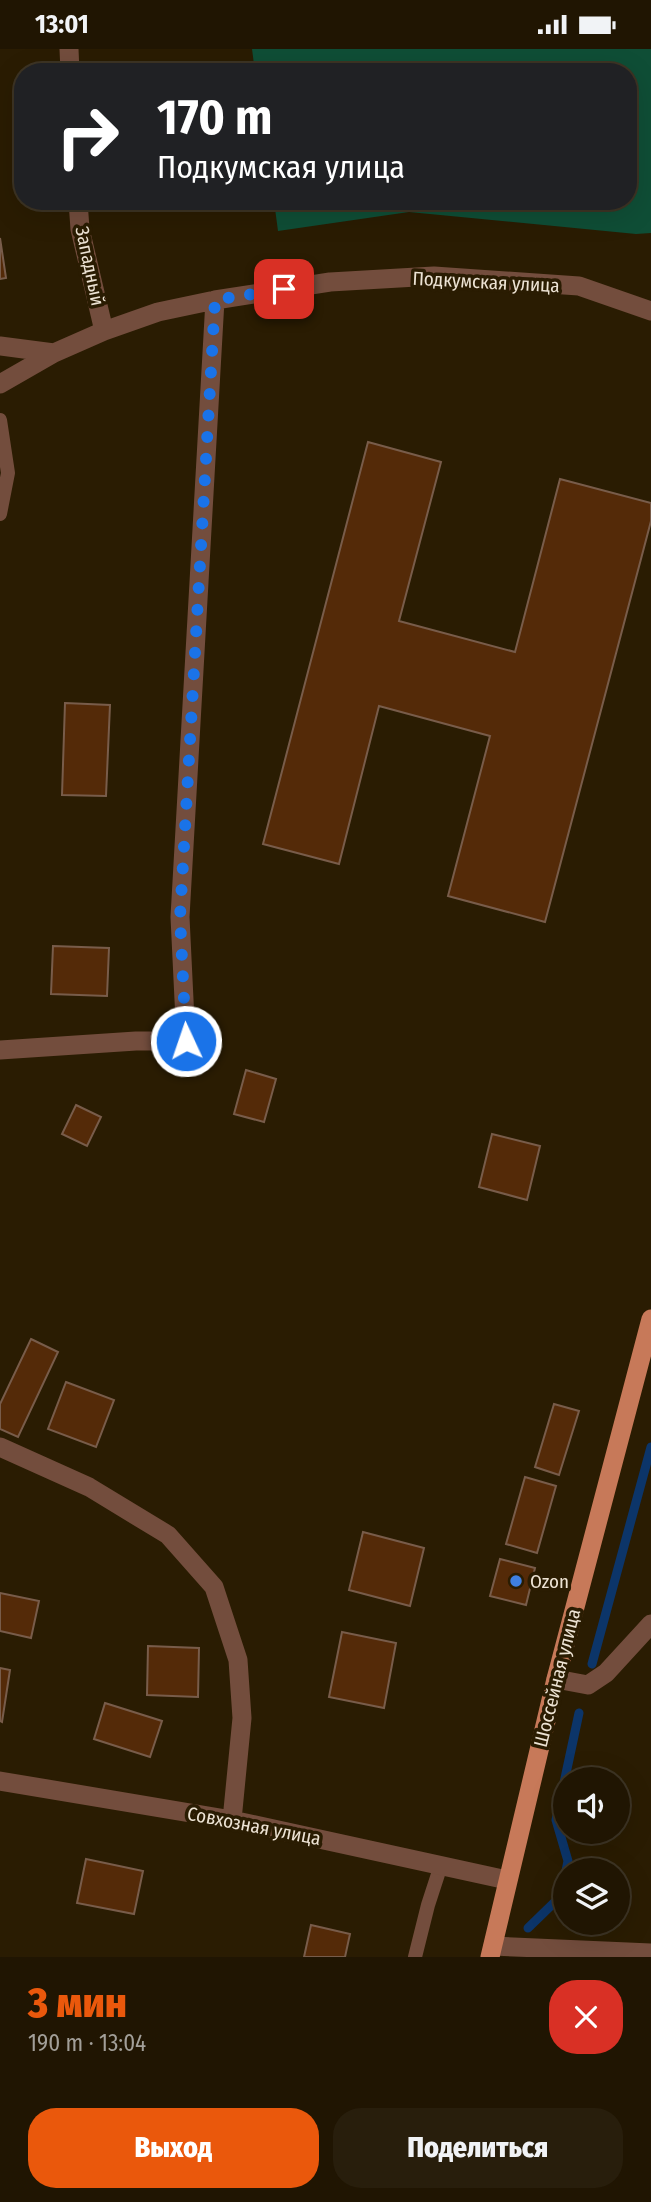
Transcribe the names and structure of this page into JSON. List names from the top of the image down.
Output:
{
  "streets": {
    "main road": ["Шоссейная улица"],
    "street": ["Западный", "Подкумская улица", "Совхозная улица"]
  },
  "crossings": [
    ["Западный", "Подкумская улица"],
    ["Шоссейная улица", "Совхозная улица"]
  ],
  "places": ["Ozon"],
  "page": {
    "status": "13:01",
    "turn": ["170 m", "Подкумская улица"],
    "heading": ["3 мин", "190 m · 13:04"],
    "buttons": ["Выход", "Поделиться"]
  }
}
